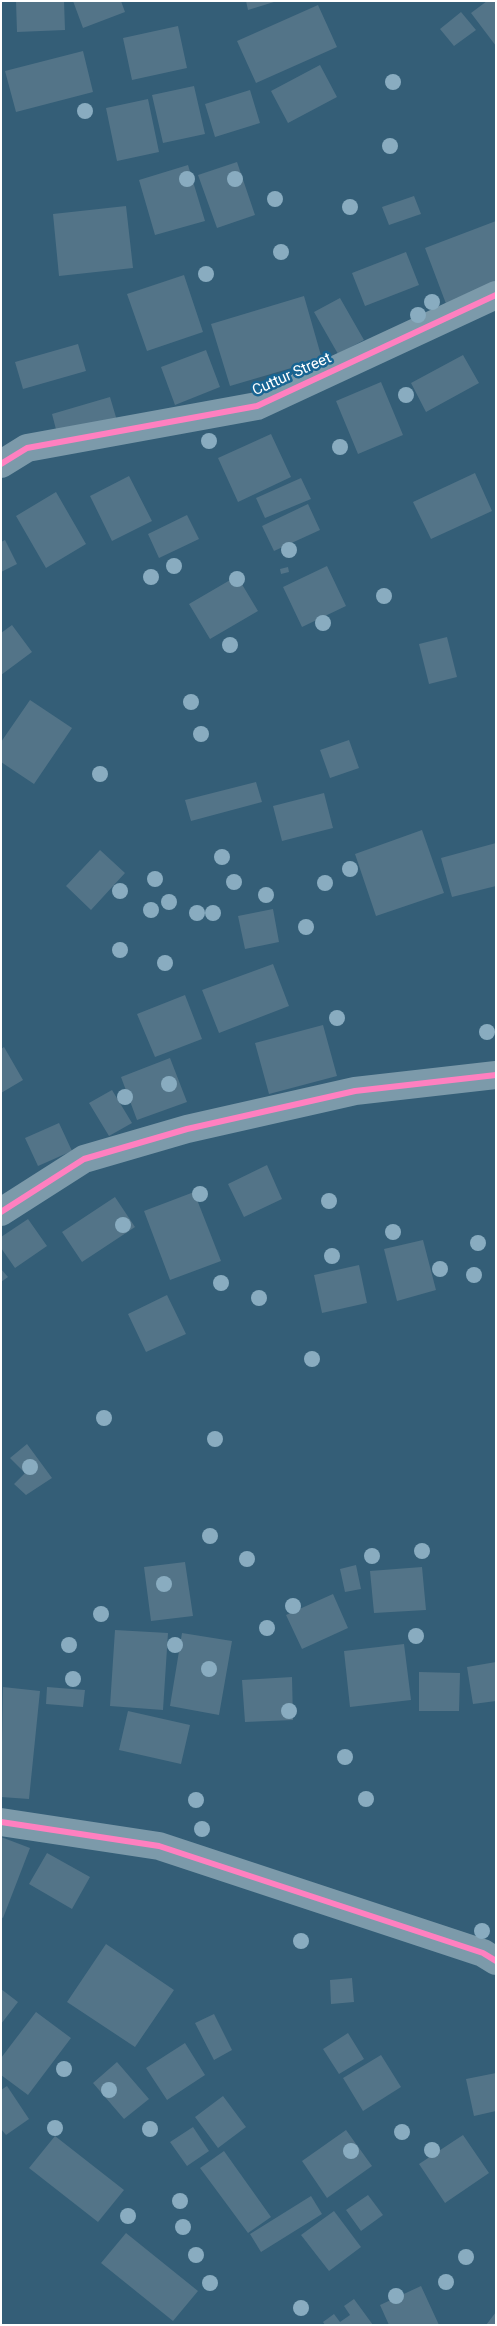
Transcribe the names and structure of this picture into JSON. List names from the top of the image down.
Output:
{
  "streets": {
    "street": ["Cuttur Street"]
  }
}
